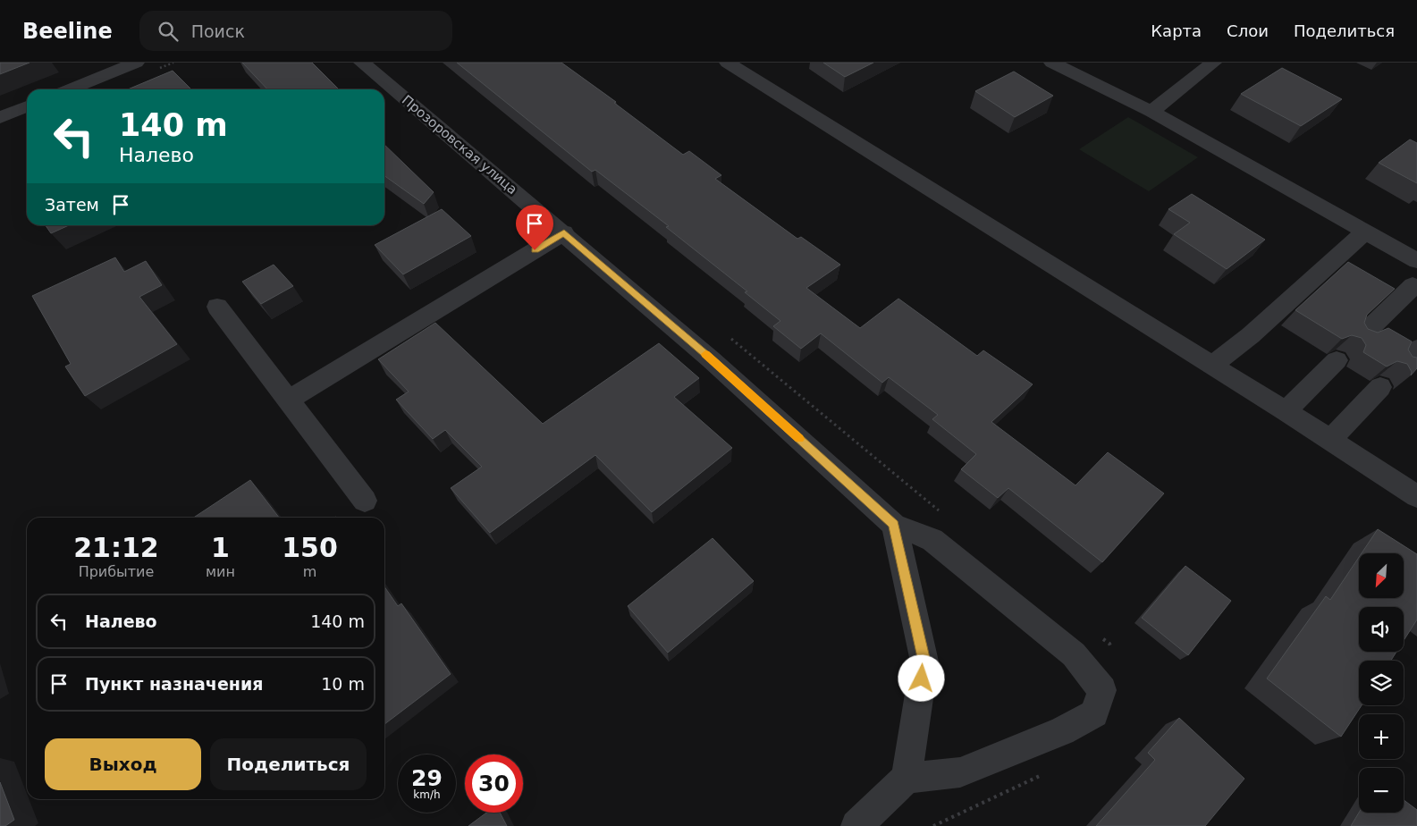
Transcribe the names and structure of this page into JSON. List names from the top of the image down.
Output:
{
  "streets": {
    "street": ["Прозоровская улица"]
  },
  "north": "bottom left",
  "page": {
    "header": "Beeline",
    "search": "Поиск",
    "nav": ["Карта", "Слои", "Поделиться"],
    "turn": ["140 m", "Налево"],
    "then": "Затем",
    "eta": [
      "21:12",
      "Прибытие",
      "1",
      "мин",
      "150",
      "m"
    ],
    "map_buttons": ["+", "−"],
    "list": [
      {
        "name": "Налево",
        "value": "140 m"
      },
      {
        "name": "Пункт назначения",
        "value": "10 m"
      }
    ],
    "buttons": ["Выход", "Поделиться"],
    "speed": "29 km/h",
    "limit": "30"
  }
}
